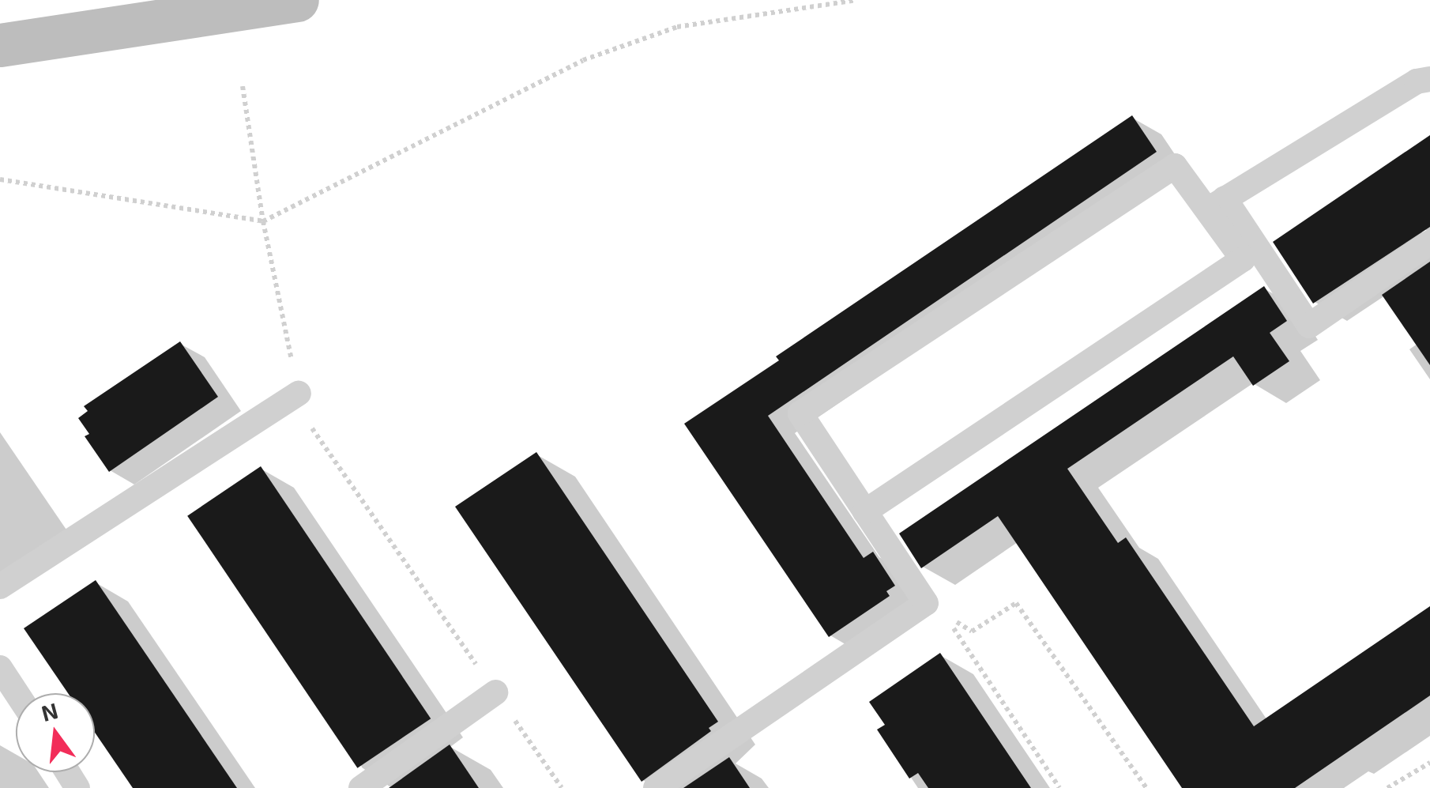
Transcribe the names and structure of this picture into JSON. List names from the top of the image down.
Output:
{
  "north": "top"
}
